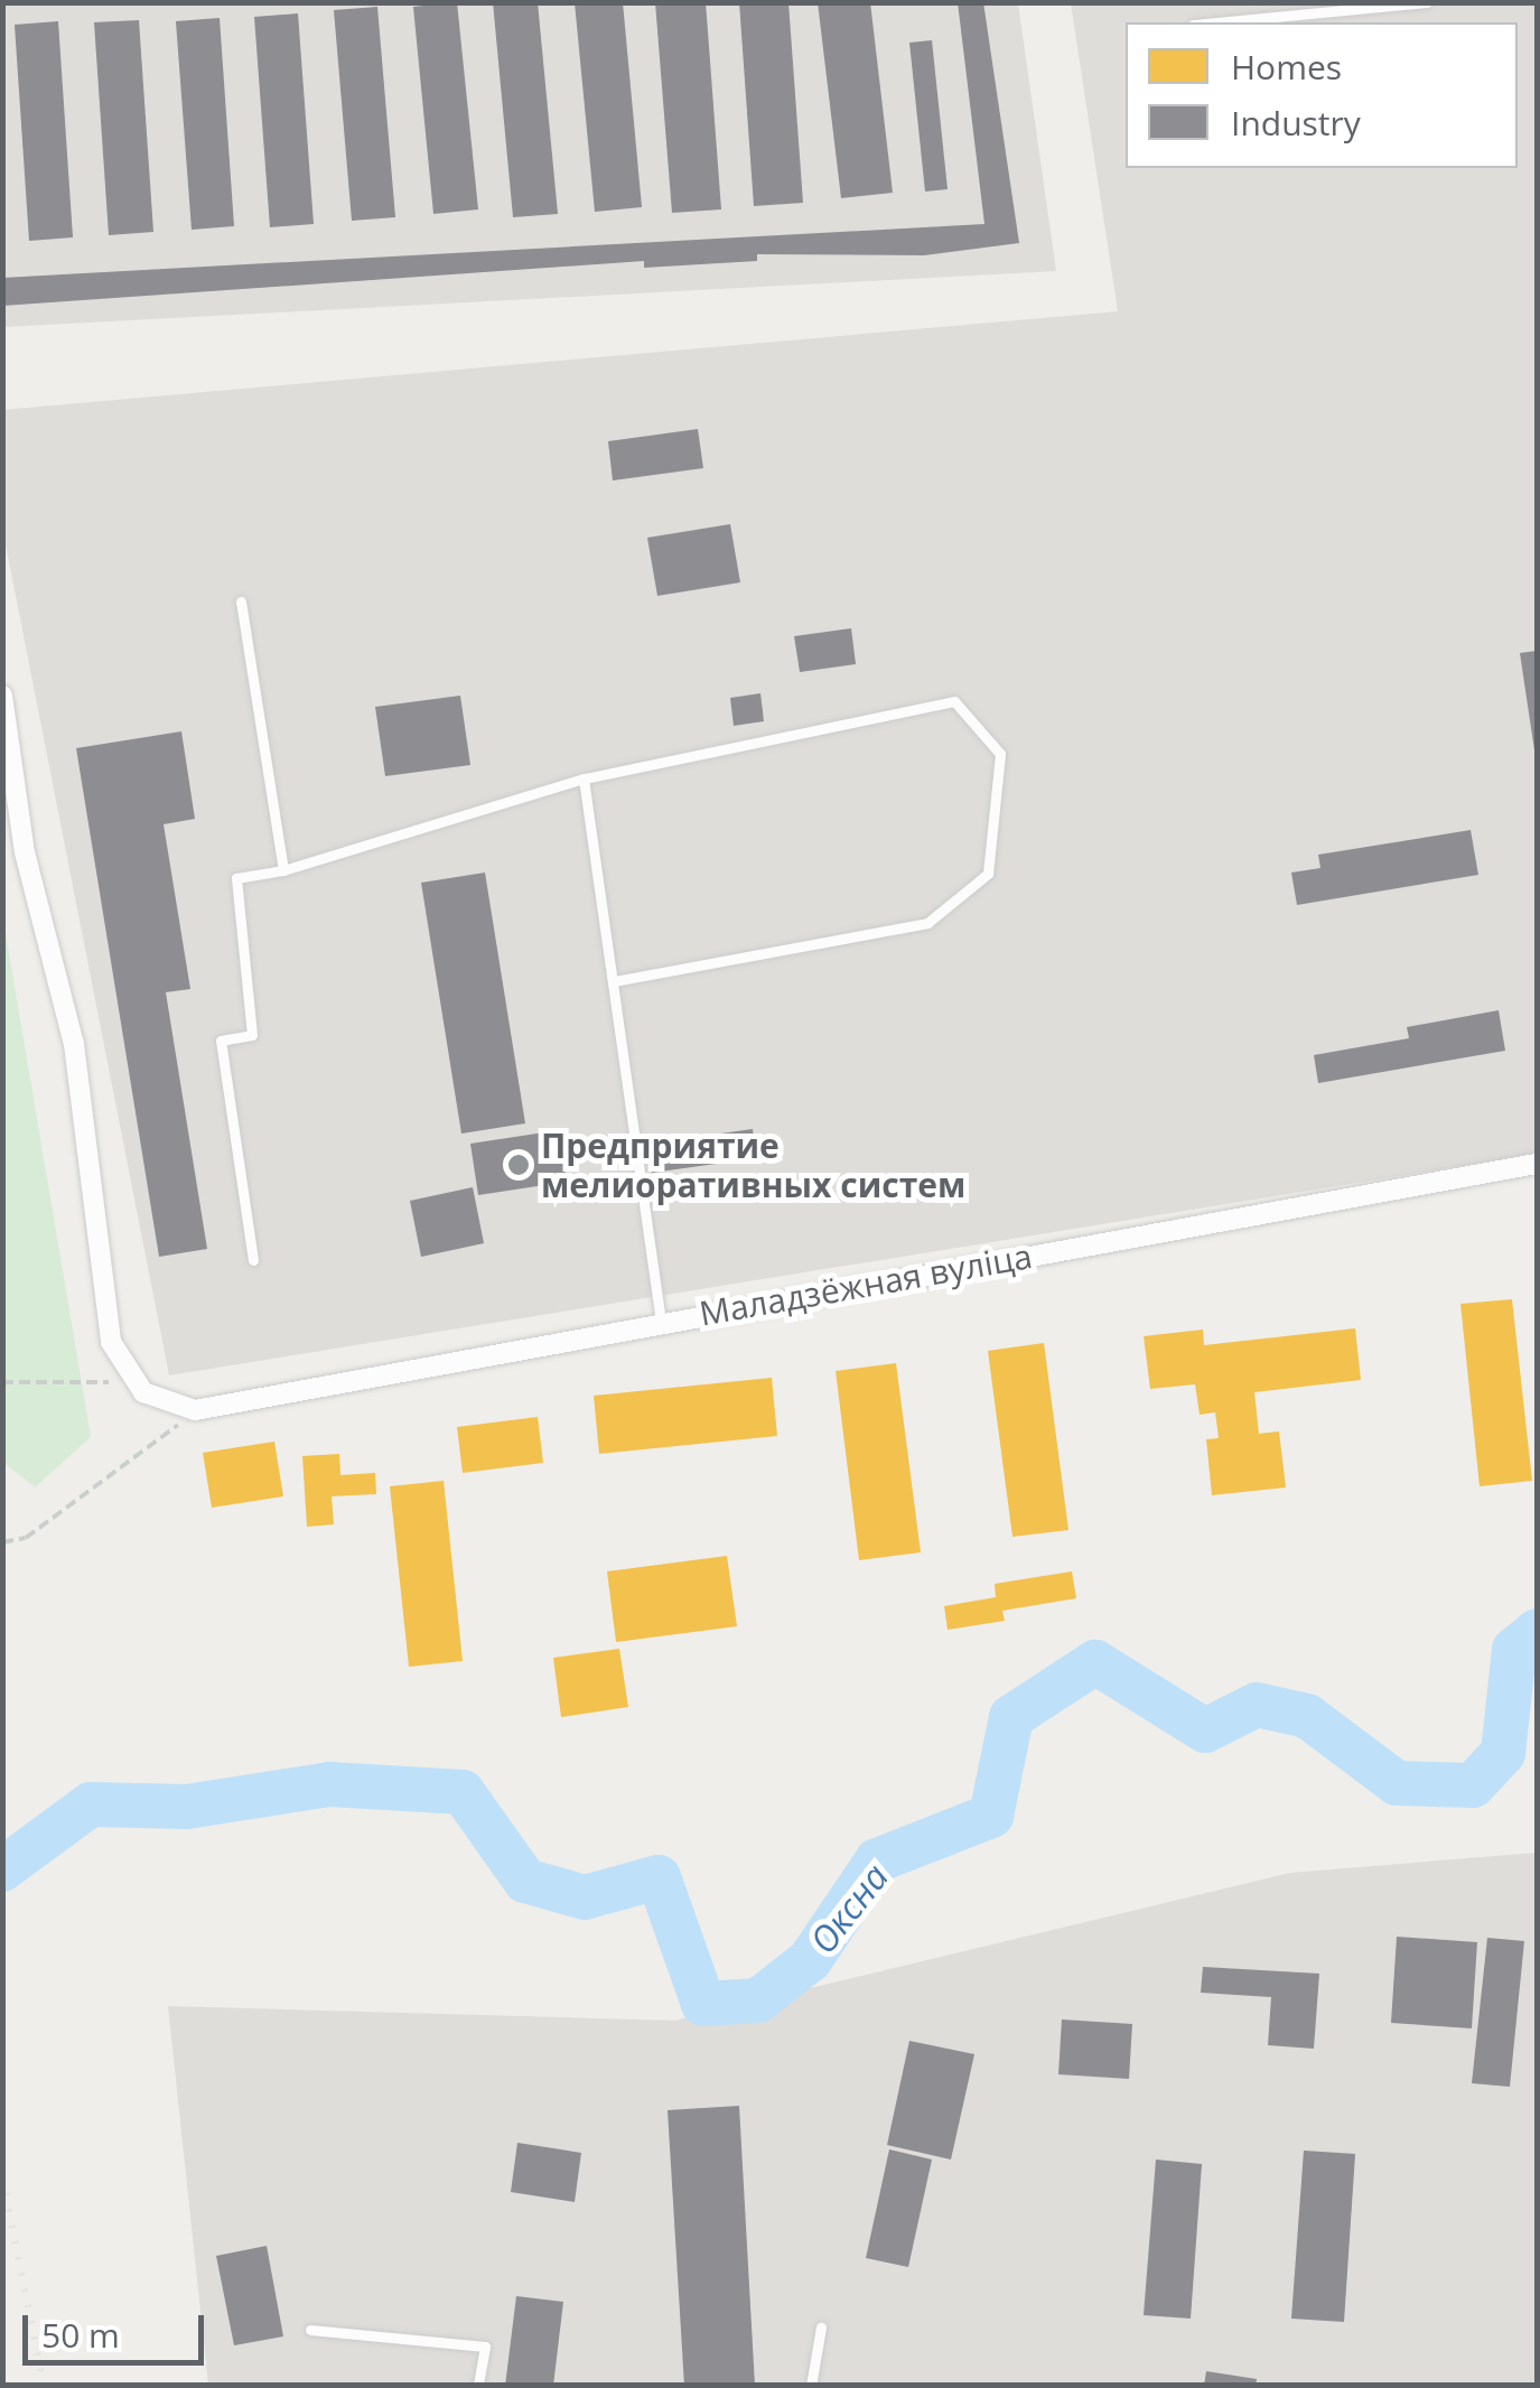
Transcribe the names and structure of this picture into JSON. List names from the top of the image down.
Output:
{
  "streets": {
    "street": ["Маладзёжная вуліца"]
  },
  "water": ["Оксна"],
  "places": ["Предприятие мелиоративных систем"],
  "legend": ["Homes", "Industry"],
  "scale_bar": "50 m"
}
